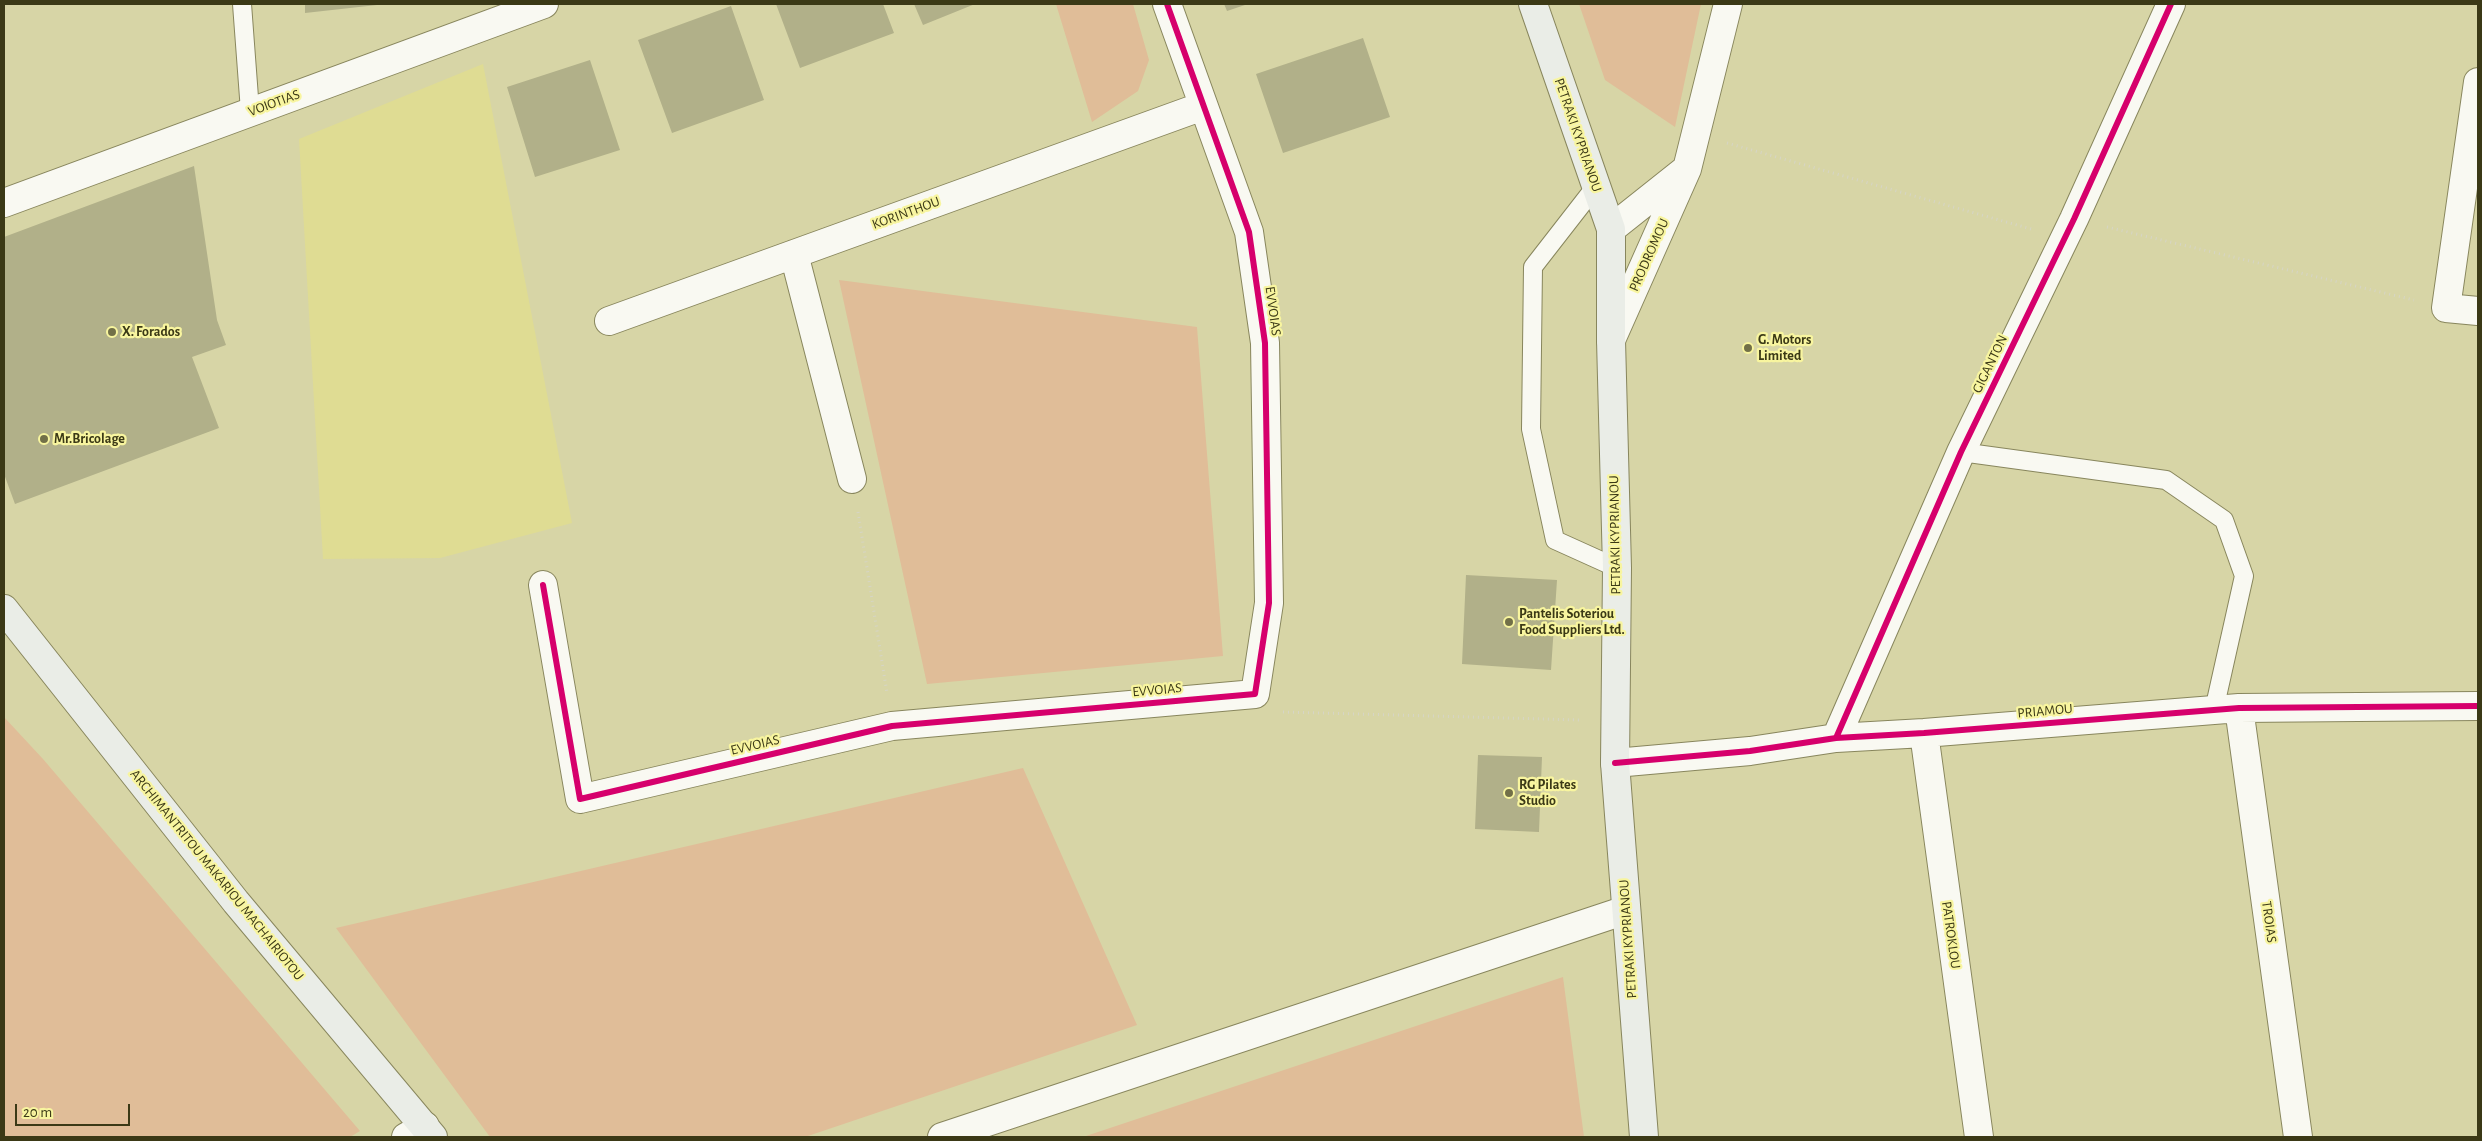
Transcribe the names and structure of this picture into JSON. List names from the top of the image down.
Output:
{
  "streets": {
    "main road": ["PETRAKI KYPRIANOU", "ARCHIMANTRITOU MAKARIOU MACHAIRIOTOU"],
    "street": [
      "VOIOTIAS",
      "KORINTHOU",
      "PRODROMOU",
      "EVVOIAS",
      "GIGANTON",
      "PRIAMOU",
      "TROIAS",
      "PATROKLOU"
    ]
  },
  "crossings": [
    ["PETRAKI KYPRIANOU", "PRODROMOU"],
    ["PETRAKI KYPRIANOU", "PRIAMOU"],
    ["KORINTHOU", "EVVOIAS"],
    ["GIGANTON", "PRIAMOU"],
    ["PRIAMOU", "TROIAS"],
    ["PRIAMOU", "PATROKLOU"]
  ],
  "places": [
    "X. Forados",
    "G. Motors Limited",
    "Mr.Bricolage",
    "Pantelis Soteriou Food Suppliers Ltd.",
    "RG Pilates Studio"
  ],
  "scale_bar": "20 m"
}
